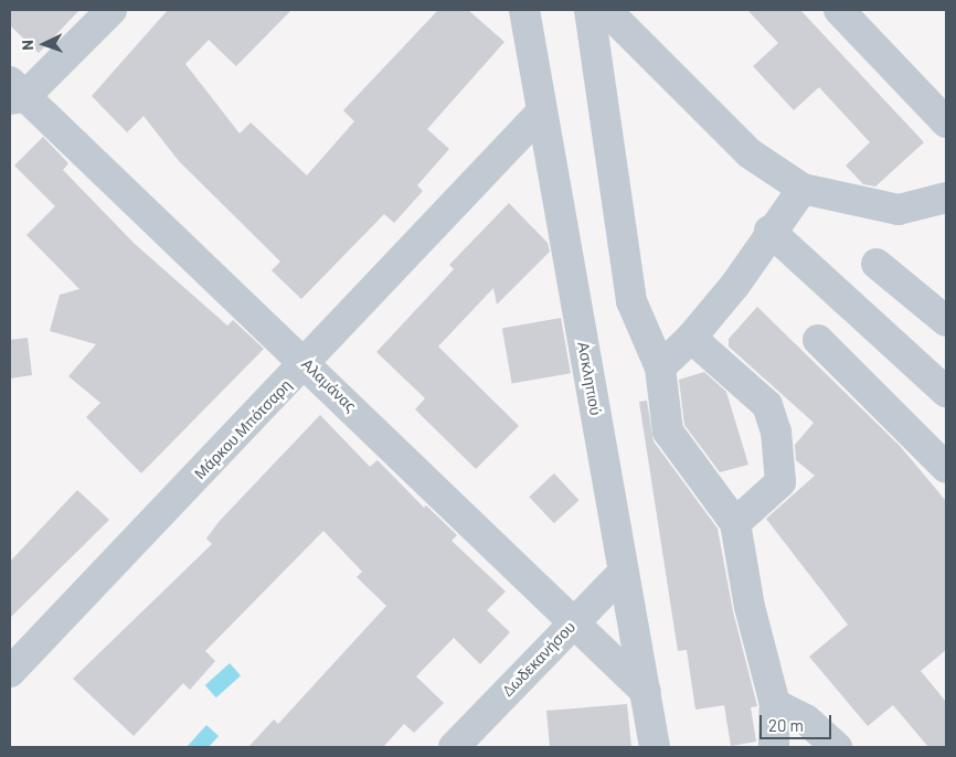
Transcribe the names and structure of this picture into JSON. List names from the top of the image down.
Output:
{
  "streets": {
    "street": [
      "Ασκληπιού",
      "Αλαμάνας",
      "Μάρκου Μπότσαρη",
      "Δωδεκανήσου"
    ]
  },
  "crossings": [
    ["Ασκληπιού", "Αλαμάνας"],
    ["Ασκληπιού", "Μάρκου Μπότσαρη"],
    ["Ασκληπιού", "Δωδεκανήσου"],
    ["Αλαμάνας", "Μάρκου Μπότσαρη"],
    ["Αλαμάνας", "Δωδεκανήσου"]
  ],
  "scale_bar": "20 m",
  "north": "left"
}
